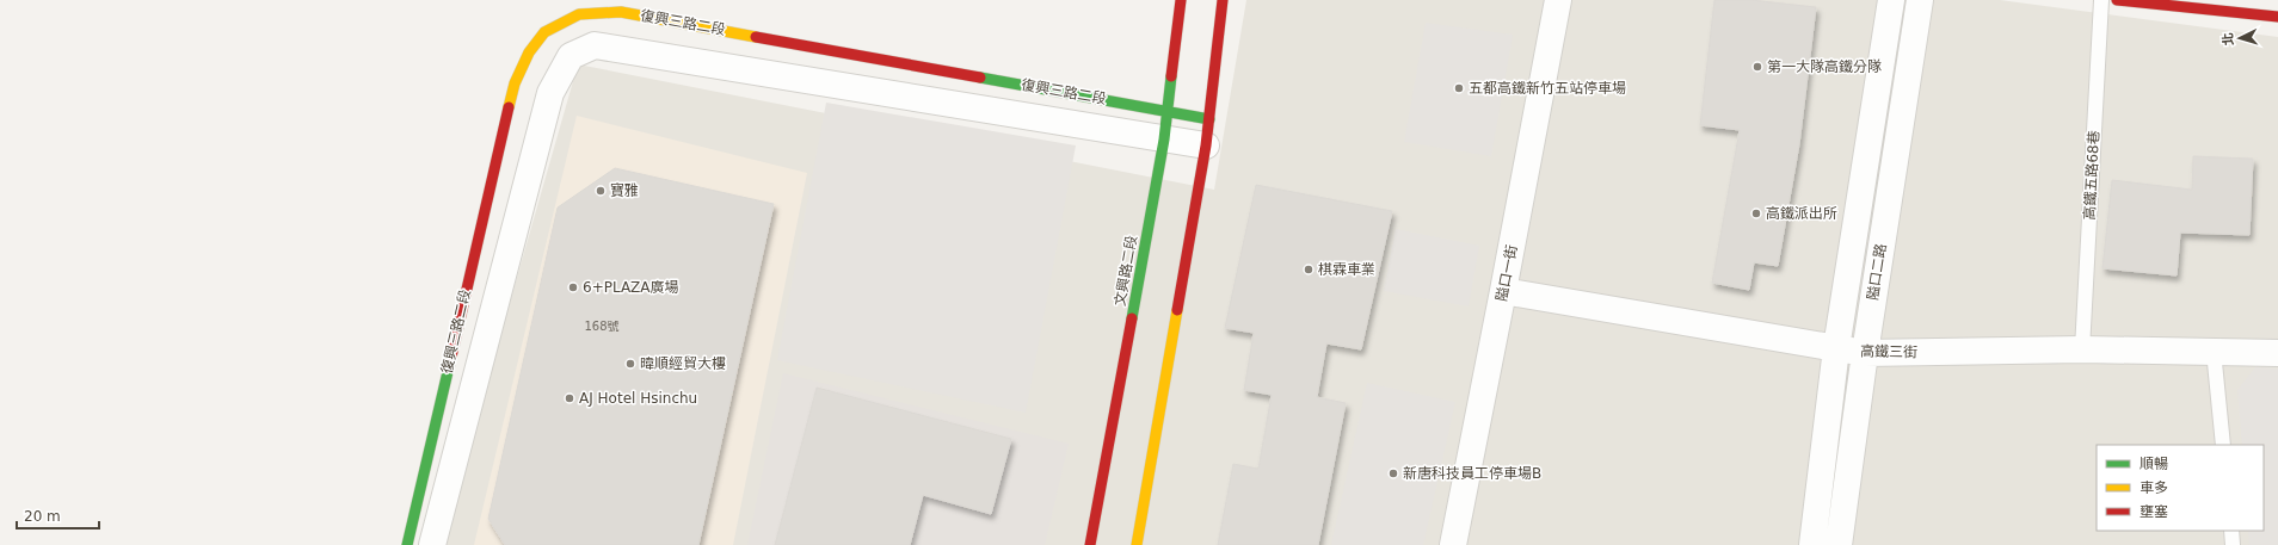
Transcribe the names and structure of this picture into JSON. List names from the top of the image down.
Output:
{
  "streets": {
    "street": [
      "復興三路二段",
      "文興路二段",
      "隘口二路",
      "隘口一街",
      "高鐵三街"
    ],
    "lane": ["高鐵五路68巷"]
  },
  "crossings": [
    ["復興三路二段", "文興路二段"],
    ["高鐵五路68巷", "高鐵三街"],
    ["隘口二路", "高鐵三街"],
    ["隘口一街", "高鐵三街"]
  ],
  "places": [
    "第一大隊高鐵分隊",
    "五都高鐵新竹五站停車場",
    "寶雅",
    "高鐵派出所",
    "棋霖車業",
    "6+PLAZA廣場",
    "暐順經貿大樓",
    "AJ Hotel Hsinchu",
    "新唐科技員工停車場B"
  ],
  "house_numbers": ["168號"],
  "legend": ["順暢", "車多", "壅塞"],
  "scale_bar": "20 m",
  "north": "left"
}
